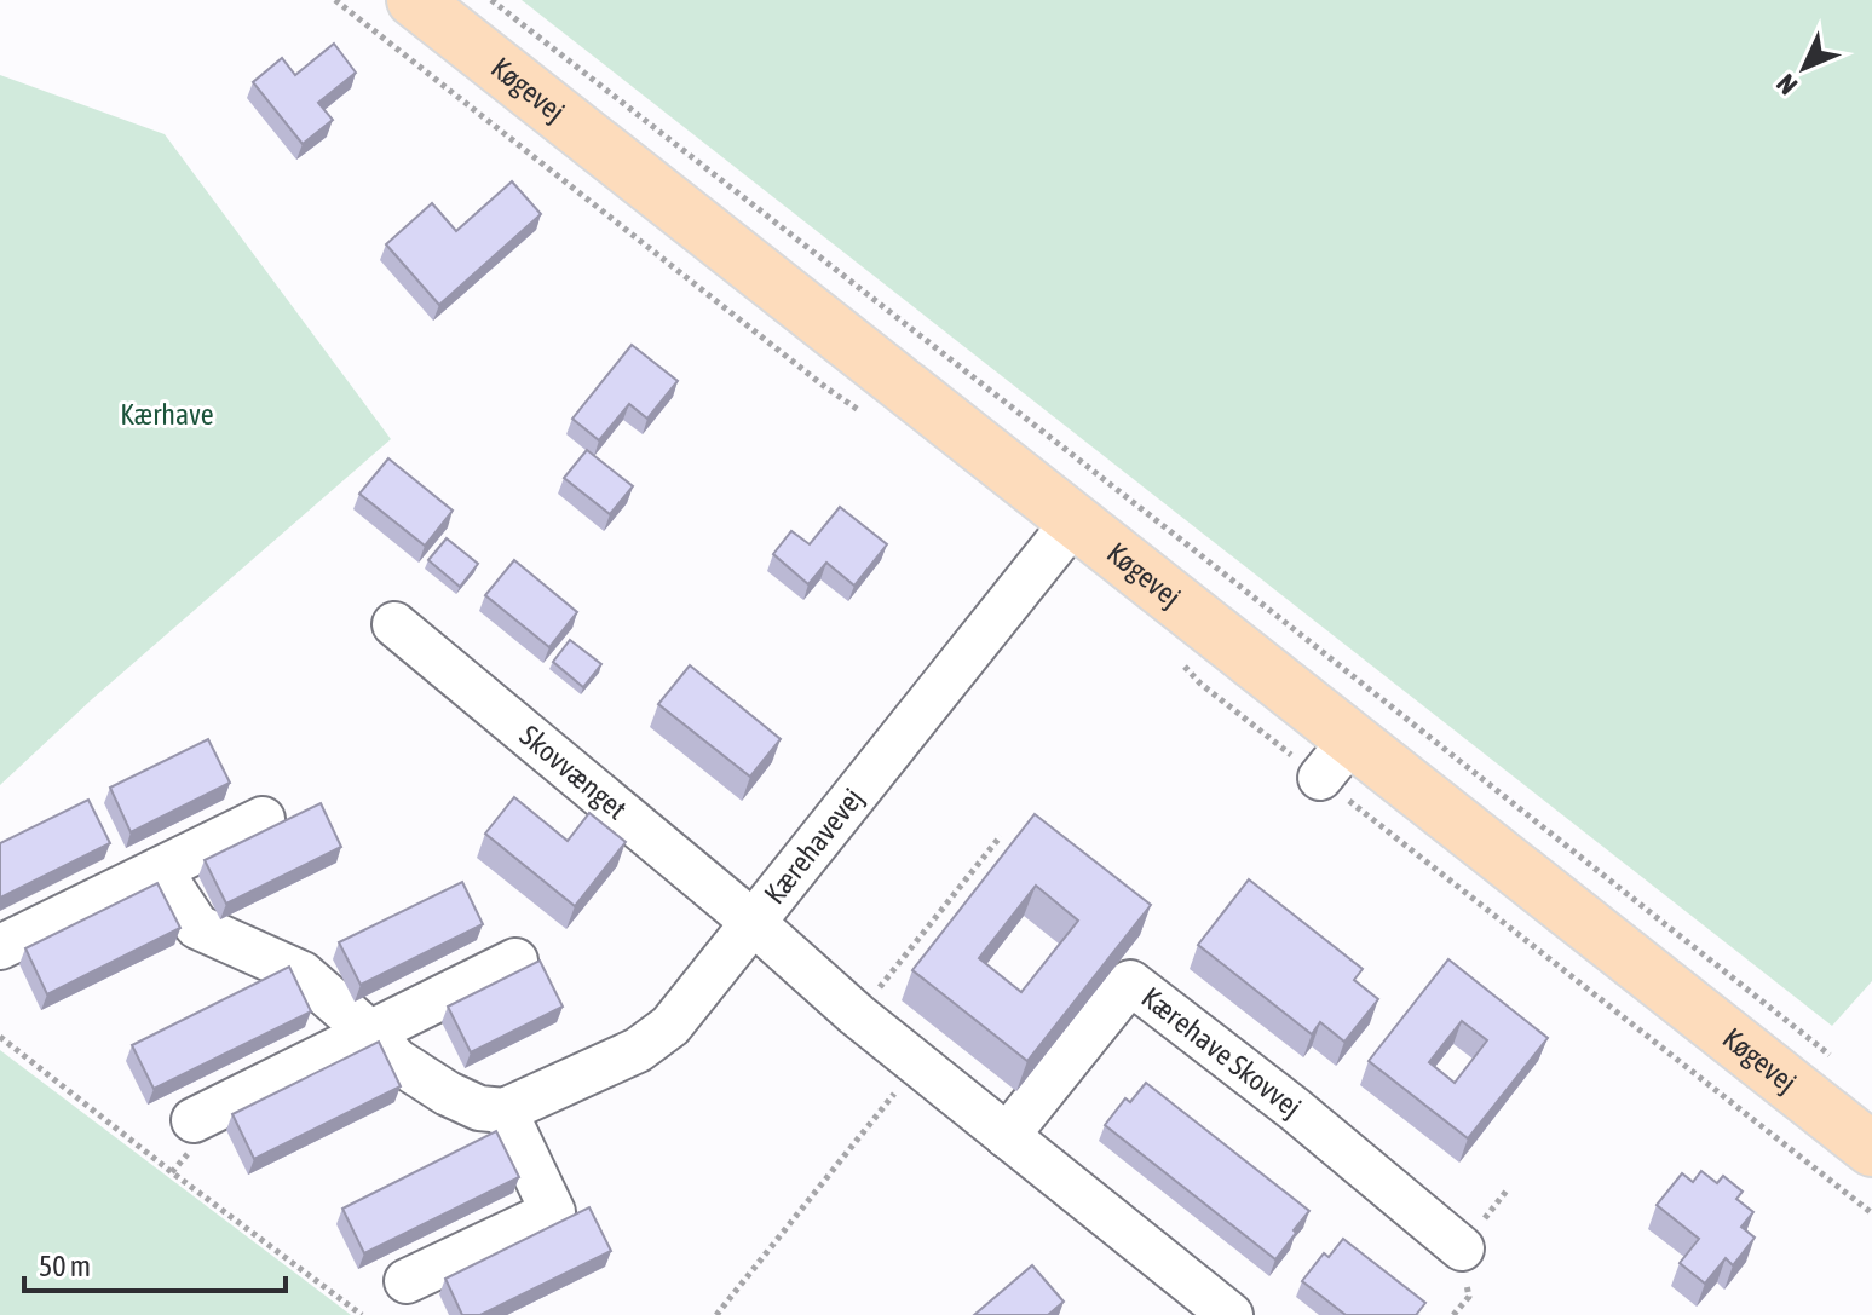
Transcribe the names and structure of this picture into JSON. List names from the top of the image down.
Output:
{
  "streets": {
    "main road": ["Køgevej"],
    "street": ["Skovvænget", "Kærehavevej", "Kærehave Skovvej"]
  },
  "crossings": [
    ["Køgevej", "Kærehavevej"],
    ["Skovvænget", "Kærehavevej"]
  ],
  "parks": ["Kærhave"],
  "scale_bar": "50 m",
  "north": "bottom left"
}
